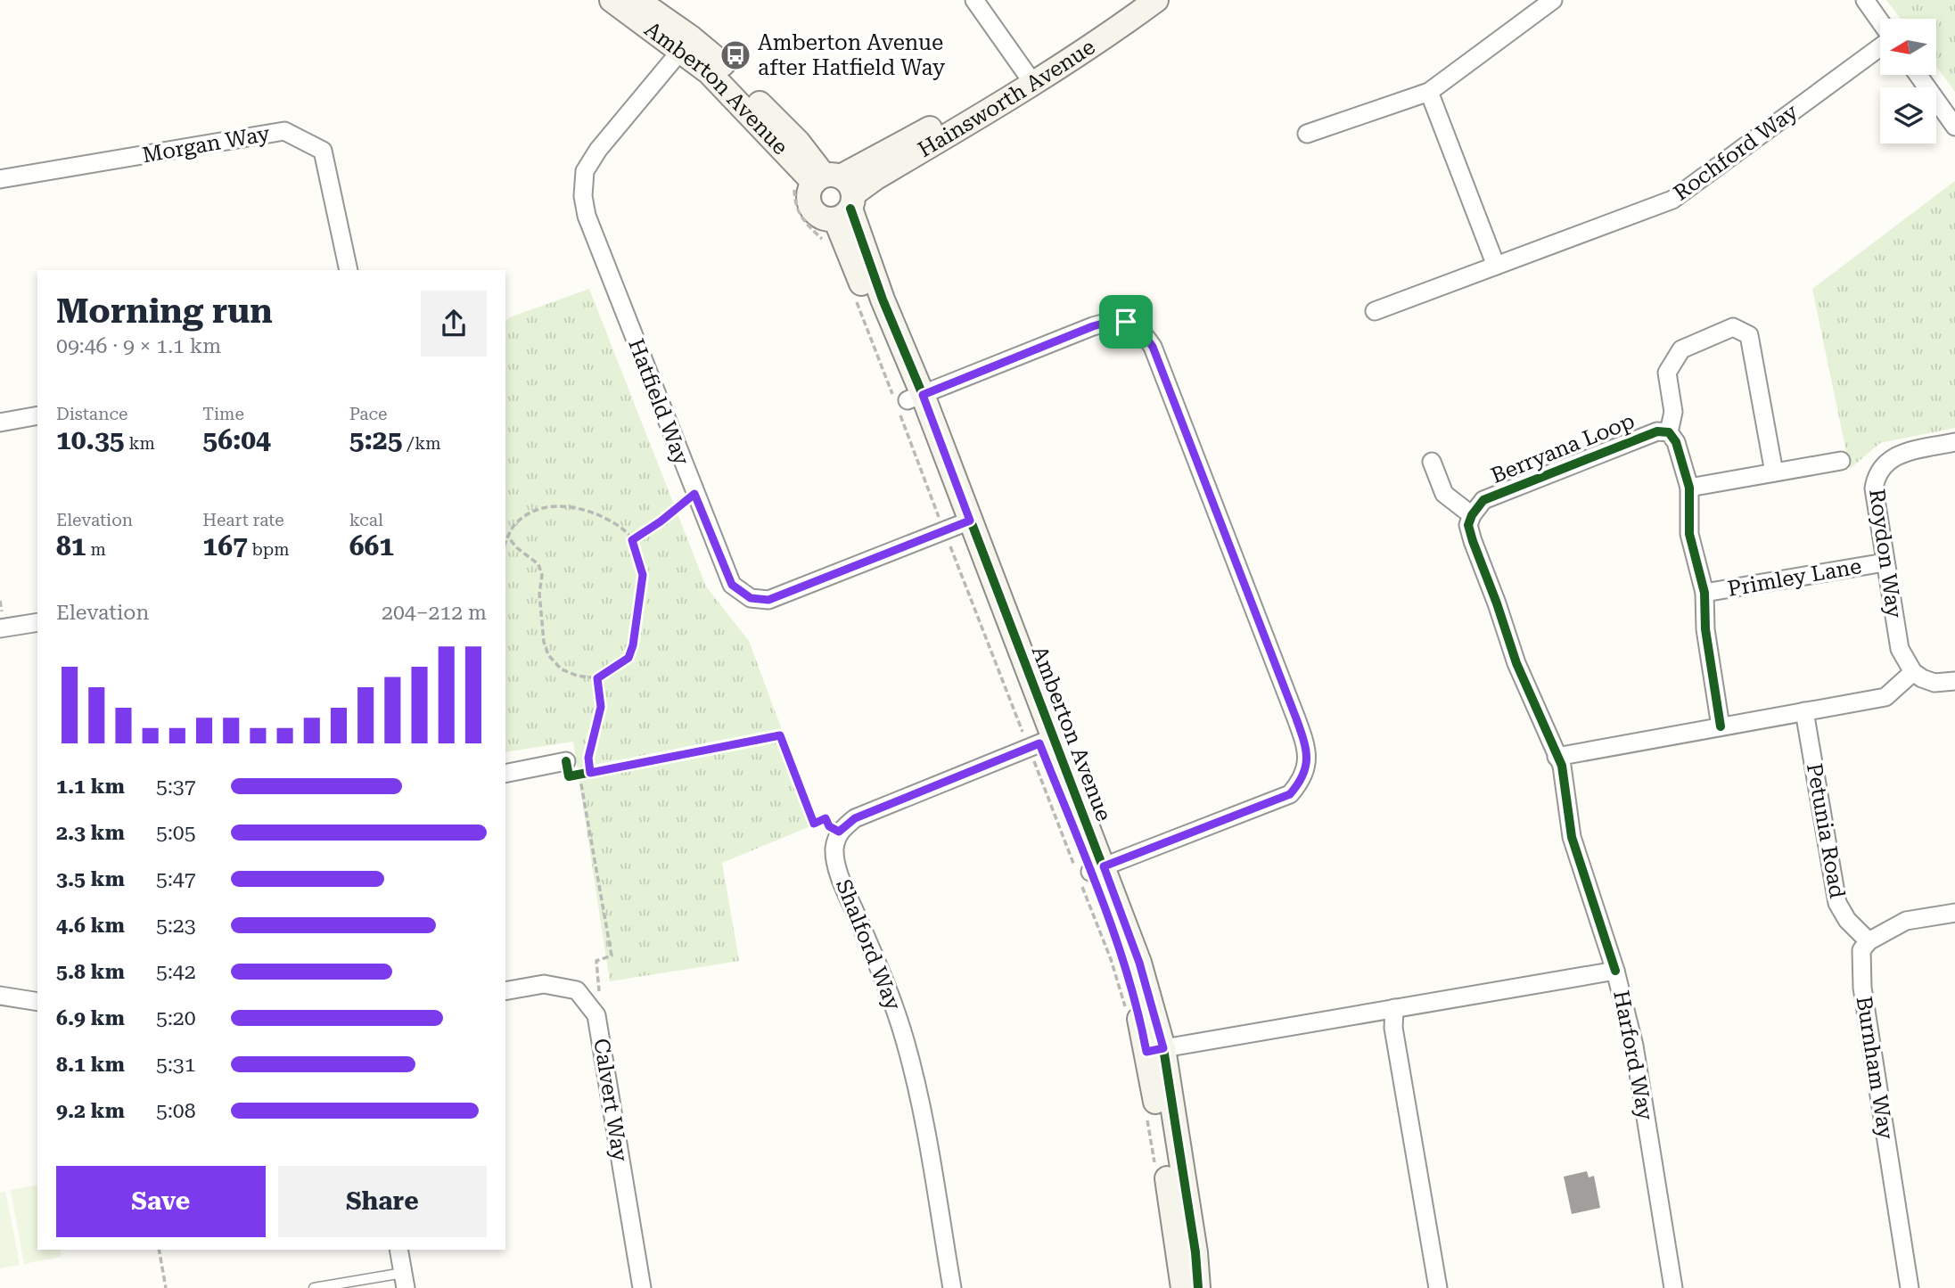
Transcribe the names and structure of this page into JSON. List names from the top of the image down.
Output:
{
  "streets": {
    "street": [
      "Amberton Avenue",
      "Hainsworth Avenue",
      "Morgan Way",
      "Rochford Way",
      "Hatfield Way",
      "Berryana Loop",
      "Roydon Way",
      "Primley Lane",
      "Petunia Road",
      "Shalford Way",
      "Harford Way",
      "Burnham Way",
      "Calvert Way"
    ]
  },
  "crossings": [
    ["Amberton Avenue", "Hainsworth Avenue"],
    ["Amberton Avenue", "Hatfield Way"],
    ["Amberton Avenue", "Harford Way"],
    ["Berryana Loop", "Primley Lane"],
    ["Roydon Way", "Primley Lane"],
    ["Petunia Road", "Burnham Way"]
  ],
  "places": {
    "bus stop": ["Amberton Avenue after Hatfield Way"]
  },
  "north": "left",
  "page": {
    "heading": ["Morning run", "09:46 · 9 × 1.1 km"],
    "stats": [
      ["Distance", "10.35 km"],
      ["Time", "56:04"],
      ["Pace", "5:25 /km"],
      ["Elevation", "81 m"],
      ["Heart rate", "167 bpm"],
      ["kcal", "661"]
    ],
    "chart": ["Elevation", "204–212 m"],
    "list": [
      {
        "name": "1.1 km",
        "note": "5:37"
      },
      {
        "name": "2.3 km",
        "note": "5:05"
      },
      {
        "name": "3.5 km",
        "note": "5:47"
      },
      {
        "name": "4.6 km",
        "note": "5:23"
      },
      {
        "name": "5.8 km",
        "note": "5:42"
      },
      {
        "name": "6.9 km",
        "note": "5:20"
      },
      {
        "name": "8.1 km",
        "note": "5:31"
      },
      {
        "name": "9.2 km",
        "note": "5:08"
      }
    ],
    "buttons": ["Save", "Share"]
  }
}
